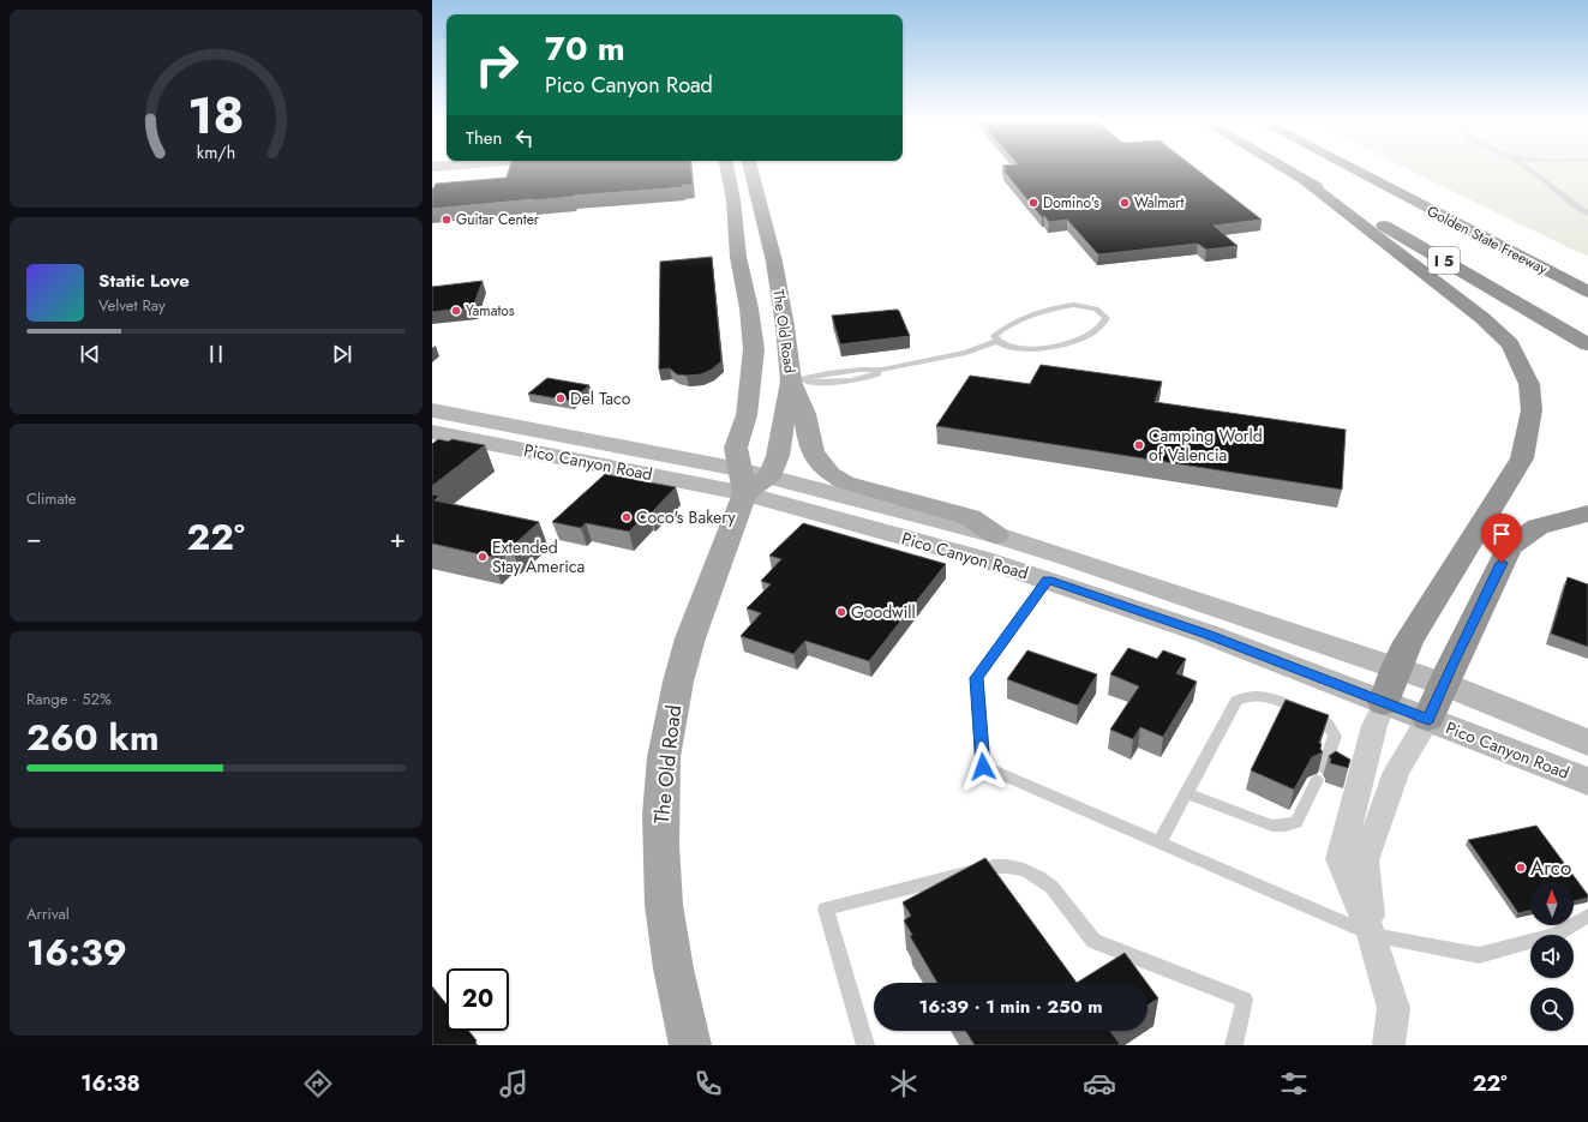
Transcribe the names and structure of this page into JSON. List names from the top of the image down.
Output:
{
  "streets": {
    "highway": ["Golden State Freeway", "I 5"],
    "main road": ["The Old Road", "Pico Canyon Road"]
  },
  "crossings": [
    ["The Old Road", "Pico Canyon Road"]
  ],
  "places": [
    "Domino's",
    "Walmart",
    "Guitar Center",
    "Yamatos",
    "Del Taco",
    "Camping World of Valencia",
    "Coco's Bakery",
    "Extended Stay America",
    "Goodwill",
    "Arco"
  ],
  "north": "top",
  "page": {
    "turn": ["70 m", "Pico Canyon Road"],
    "then": "Then",
    "song": ["Static Love", "Velvet Ray"],
    "tile": [
      "Climate",
      ["Range · 52%", "260 km"],
      ["Arrival", "16:39"]
    ],
    "heat": ["−", "22°", "+"],
    "limit": "20",
    "trip": "16:39 · 1 min · 250 m",
    "tabs": ["16:38", "22°"],
    "gauge": ["18", "km/h"]
  }
}
